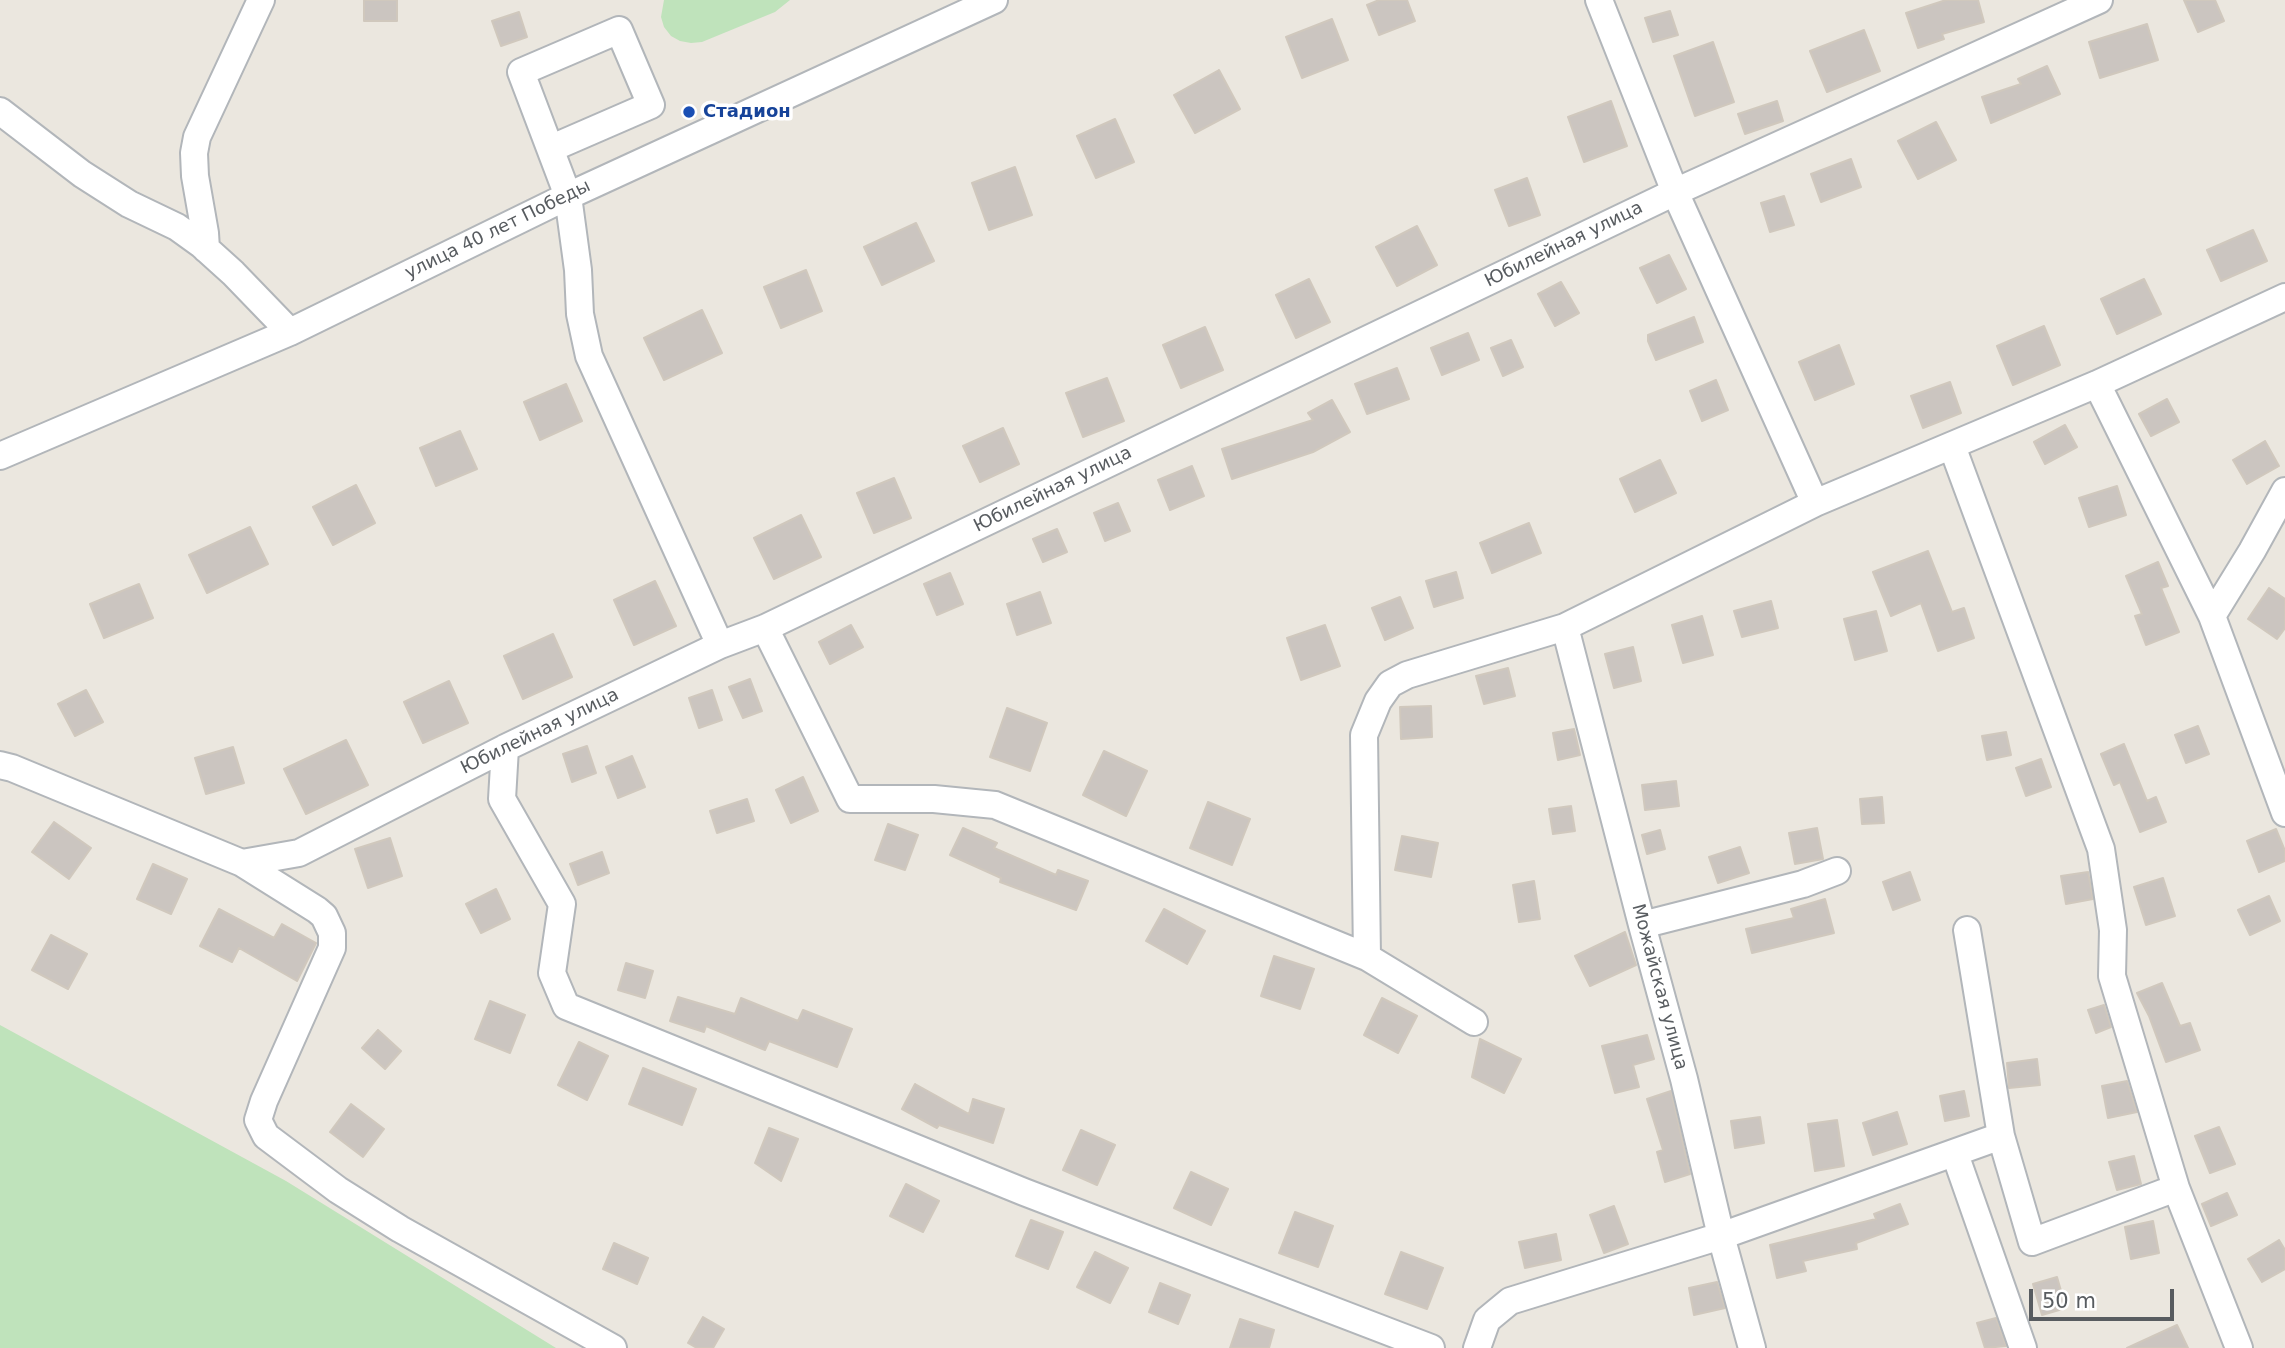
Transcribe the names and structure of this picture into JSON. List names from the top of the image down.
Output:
{
  "streets": {
    "street": ["улица 40 лет Победы", "Юбилейная улица", "Можайская улица"]
  },
  "places": ["Стадион"],
  "scale_bar": "50 m"
}
